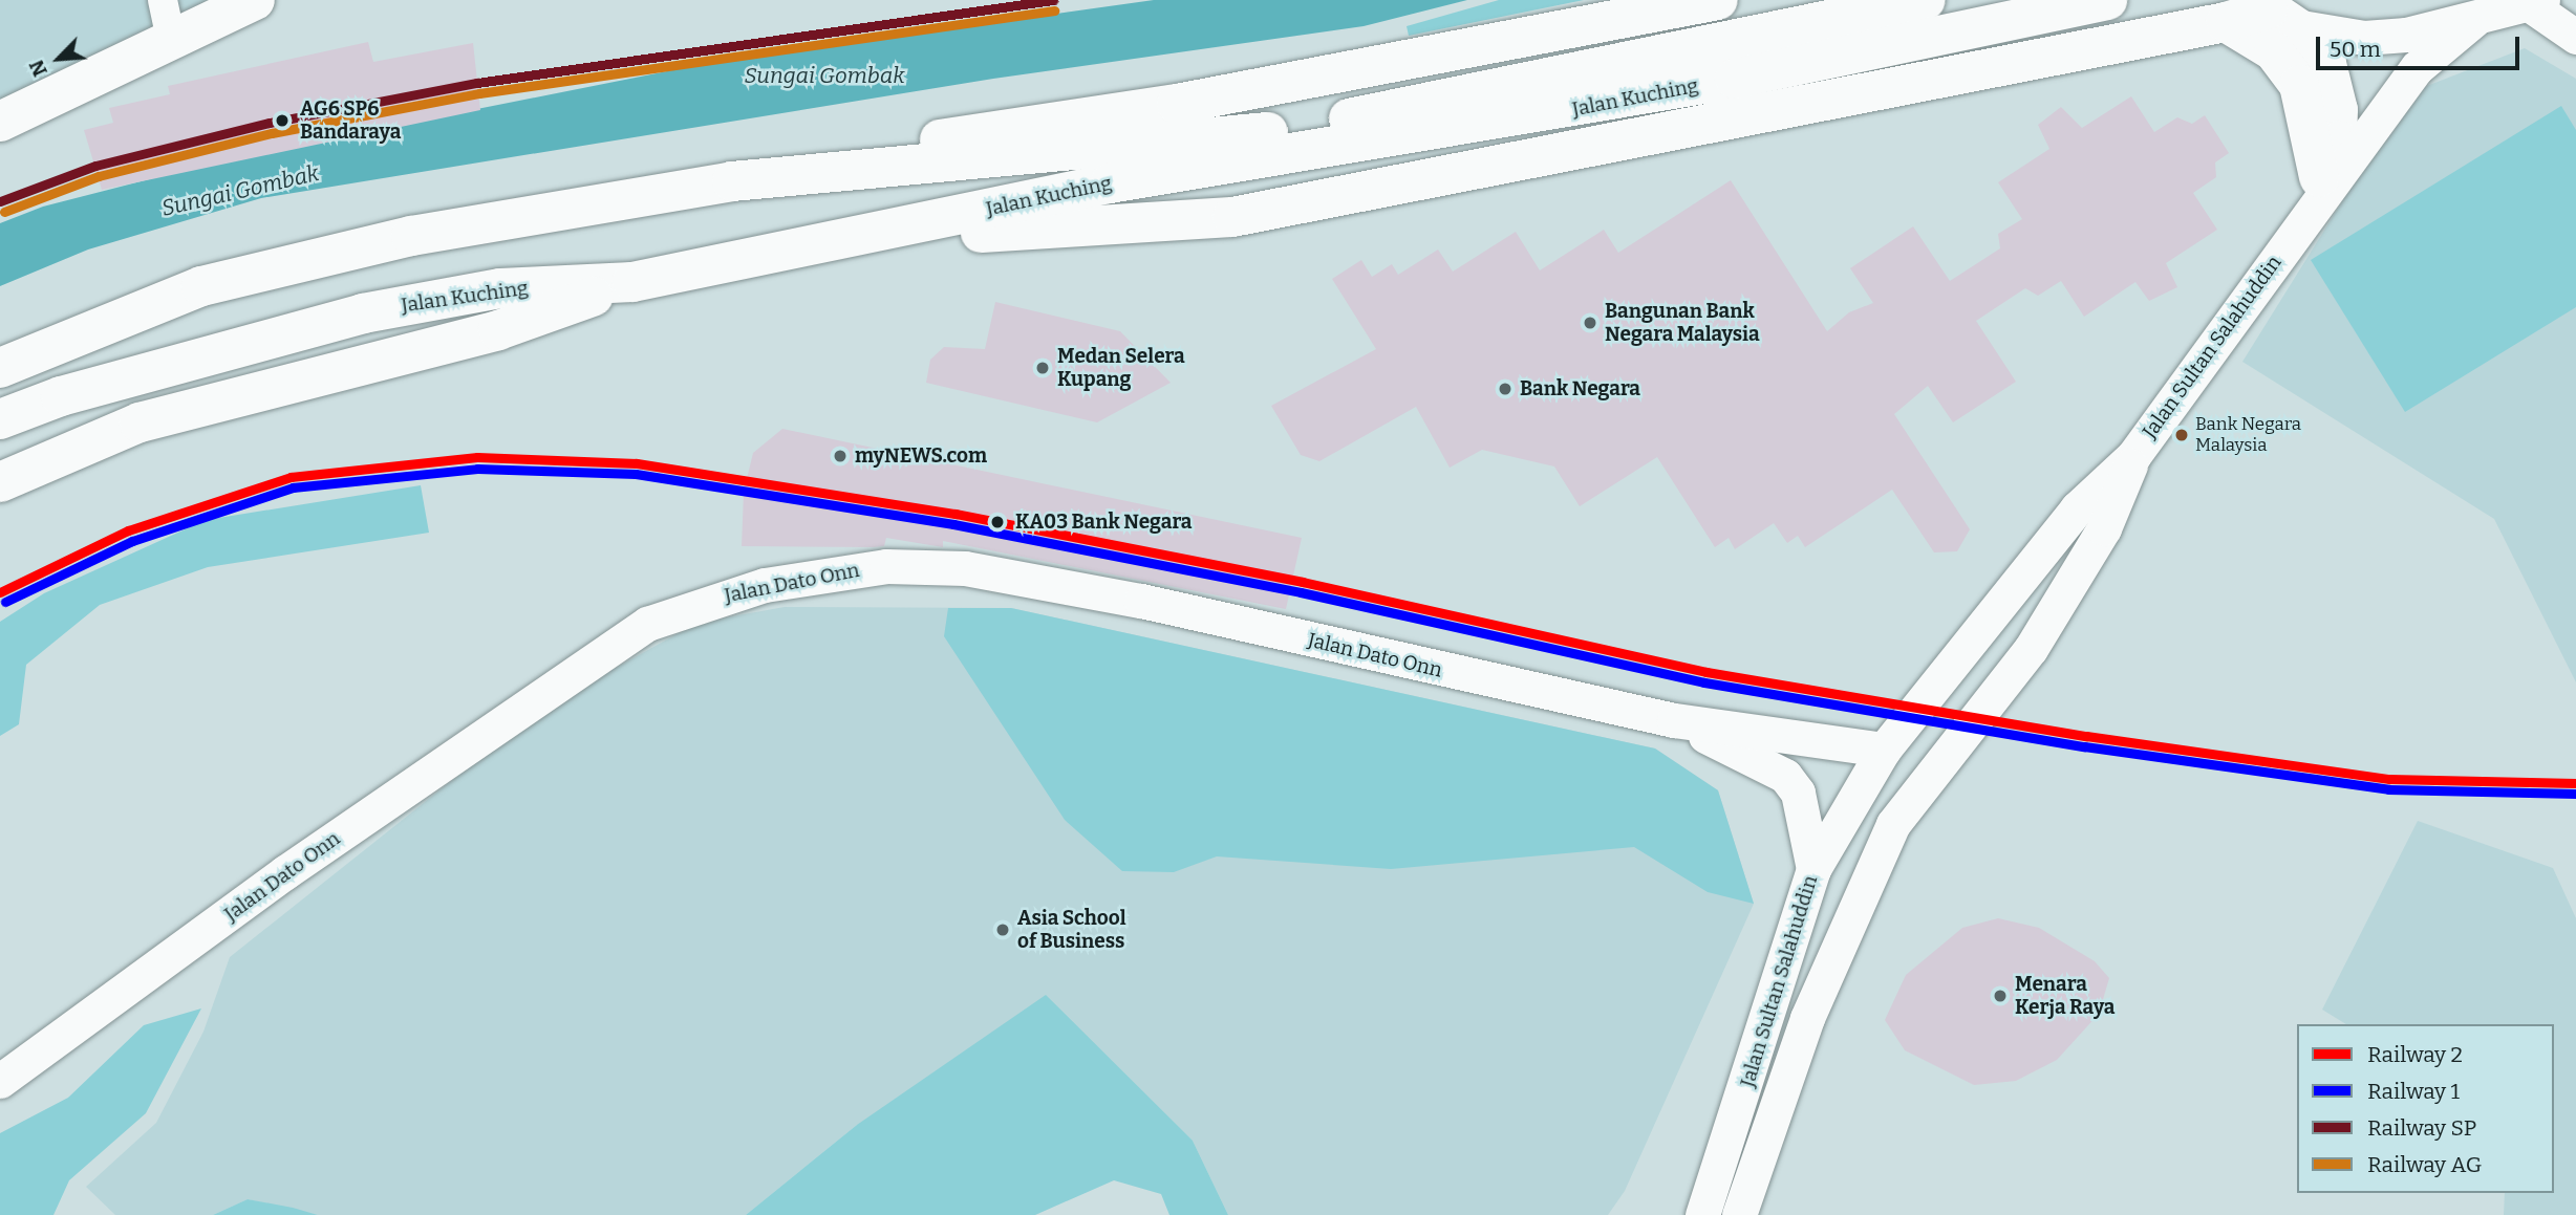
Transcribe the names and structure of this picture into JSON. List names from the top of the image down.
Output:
{
  "streets": {
    "main road": ["Jalan Kuching"],
    "street": ["Jalan Sultan Salahuddin", "Jalan Dato Onn"]
  },
  "crossings": [
    ["Jalan Sultan Salahuddin", "Jalan Dato Onn"]
  ],
  "water": ["Sungai Gombak"],
  "places": [
    "AG6 SP6 Bandaraya",
    "Bangunan Bank Negara Malaysia",
    "Medan Selera Kupang",
    "Bank Negara",
    "Bank Negara Malaysia",
    "myNEWS.com",
    "KA03 Bank Negara",
    "Asia School of Business",
    "Menara Kerja Raya"
  ],
  "lines": [
    "rail line SP",
    "rail line AG",
    "rail line 2",
    "rail line 1"
  ],
  "legend": [
    "Railway 2",
    "Railway 1",
    "Railway SP",
    "Railway AG"
  ],
  "scale_bar": "50 m",
  "north": "bottom left"
}
